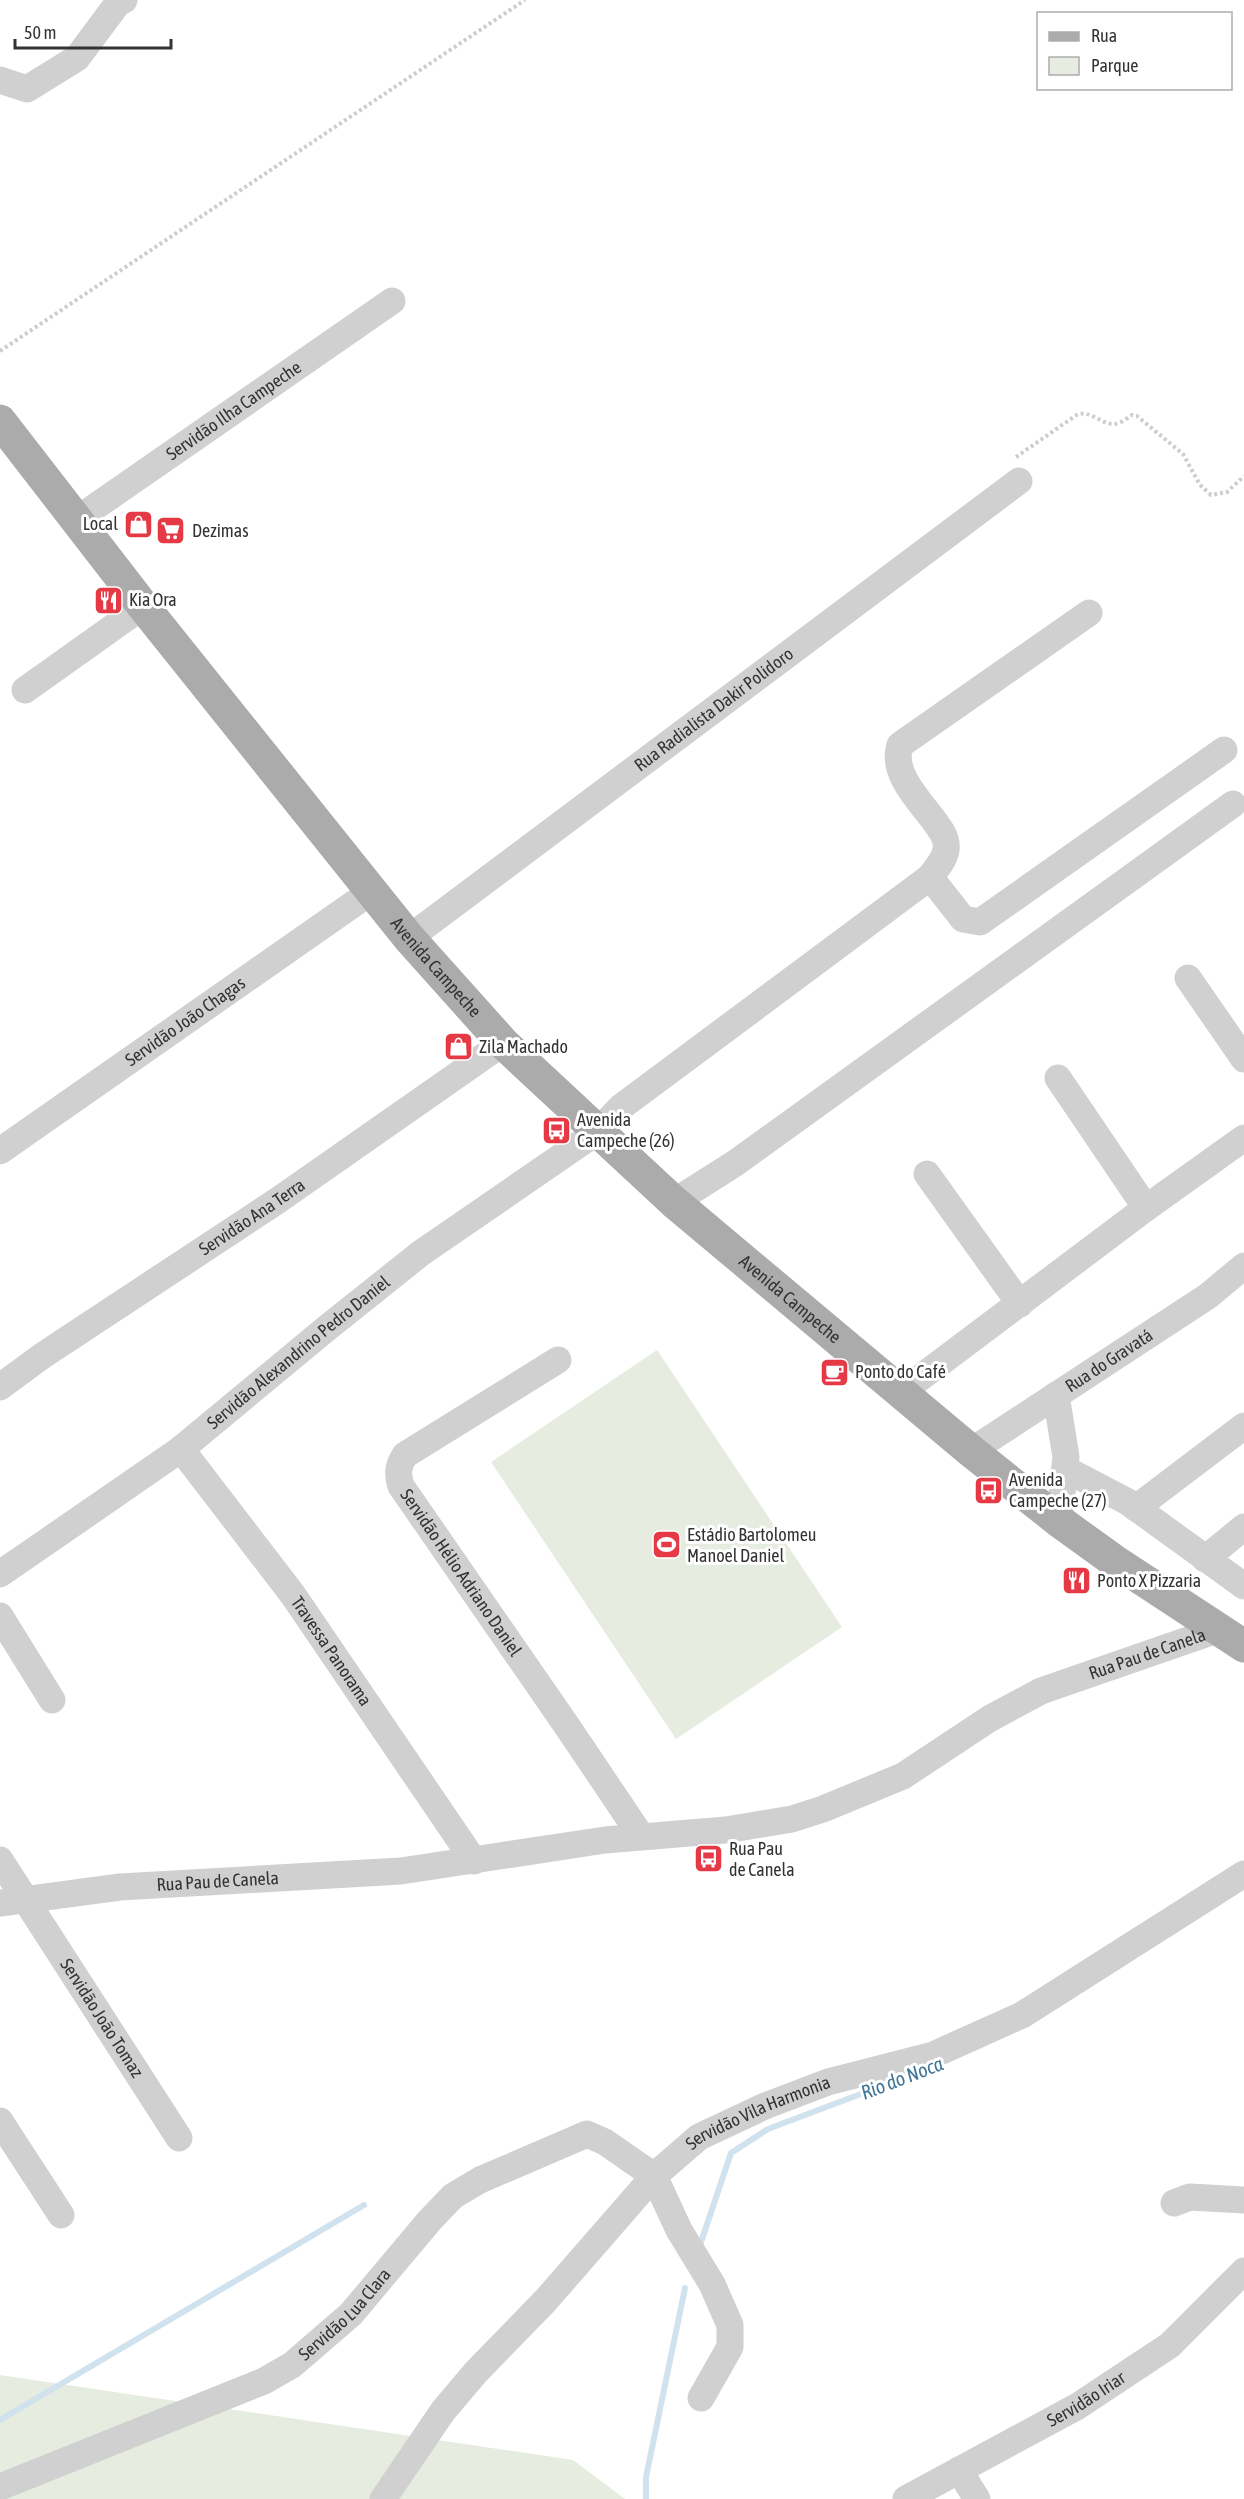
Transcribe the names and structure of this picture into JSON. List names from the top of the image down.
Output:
{
  "streets": {
    "main road": ["Avenida Campeche"],
    "street": [
      "Servidão Ilha Campeche",
      "Rua Radialista Dakir Polidoro",
      "Servidão João Chagas",
      "Servidão Ana Terra",
      "Servidão Alexandrino Pedro Daniel",
      "Rua do Gravatá",
      "Servidão Hélio Adriano Daniel",
      "Travessa Panorama",
      "Rua Pau de Canela",
      "Servidão João Tomaz",
      "Servidão Vila Harmonia",
      "Servidão Lua Clara",
      "Servidão Iriar"
    ]
  },
  "crossings": [
    ["Servidão Ilha Campeche", "Avenida Campeche"],
    ["Rua Radialista Dakir Polidoro", "Avenida Campeche"],
    ["Avenida Campeche", "Servidão João Chagas"],
    ["Avenida Campeche", "Servidão Ana Terra"],
    ["Avenida Campeche", "Servidão Alexandrino Pedro Daniel"],
    ["Avenida Campeche", "Rua do Gravatá"],
    ["Avenida Campeche", "Rua Pau de Canela"],
    ["Servidão Alexandrino Pedro Daniel", "Travessa Panorama"],
    ["Servidão Hélio Adriano Daniel", "Rua Pau de Canela"],
    ["Travessa Panorama", "Rua Pau de Canela"],
    ["Rua Pau de Canela", "Servidão João Tomaz"],
    ["Servidão Vila Harmonia", "Servidão Lua Clara"]
  ],
  "water": ["Rio do Noca"],
  "places": {
    "shop": ["Local", "Zila Machado"],
    "supermarket": ["Dezimas"],
    "restaurant": ["Kia Ora", "Ponto X Pizzaria"],
    "bus stop": ["Avenida Campeche (26)", "Avenida Campeche (27)", "Rua Pau de Canela"],
    "cafe": ["Ponto do Café"],
    "sports": ["Estádio Bartolomeu Manoel Daniel"]
  },
  "legend": ["Rua", "Parque"],
  "scale_bar": "50 m"
}
